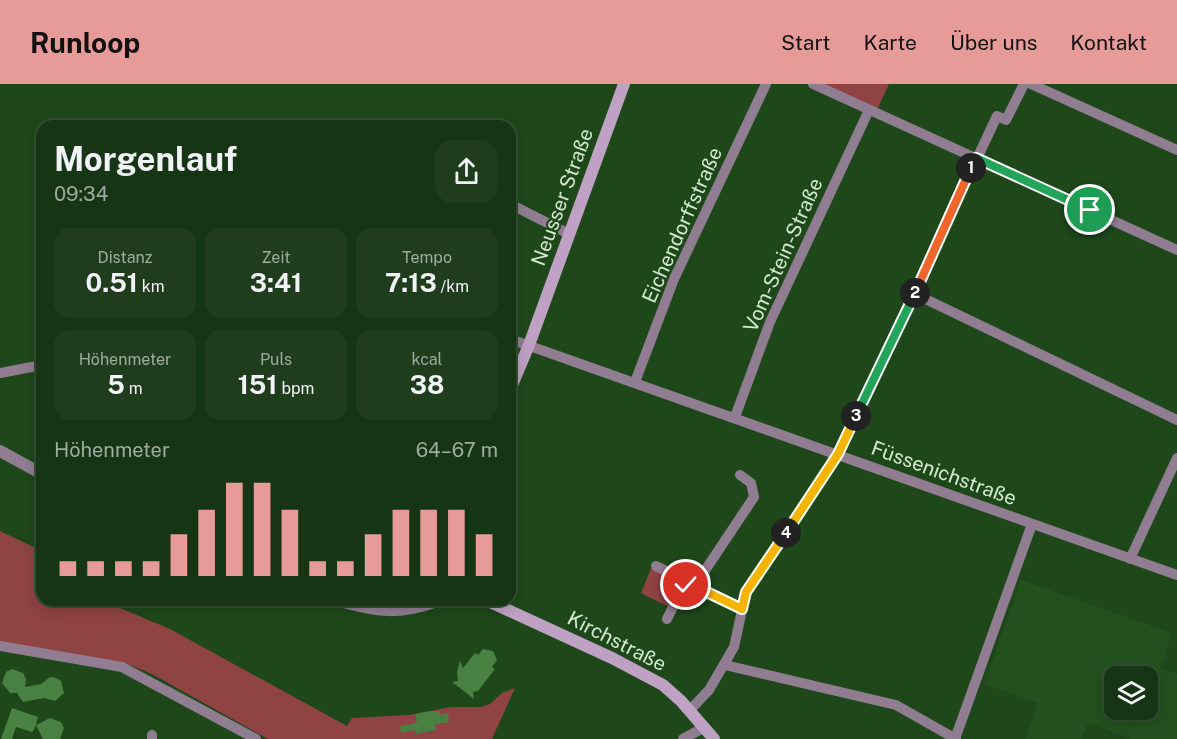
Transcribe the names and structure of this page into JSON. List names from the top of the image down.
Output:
{
  "streets": {
    "main road": ["Neusser Straße", "Kirchstraße"],
    "street": ["Eichendorffstraße", "Vom-Stein-Straße", "Füssenichstraße"]
  },
  "crossings": [
    ["Neusser Straße", "Füssenichstraße"],
    ["Eichendorffstraße", "Füssenichstraße"],
    ["Vom-Stein-Straße", "Füssenichstraße"]
  ],
  "page": {
    "header": "Runloop",
    "nav": [
      "Start",
      "Karte",
      "Über uns",
      "Kontakt"
    ],
    "heading": ["Morgenlauf", "09:34"],
    "pins": [
      "1",
      "2",
      "3",
      "4"
    ],
    "stats": [
      ["Distanz", "0.51 km"],
      ["Zeit", "3:41"],
      ["Tempo", "7:13 /km"],
      ["Höhenmeter", "5 m"],
      ["Puls", "151 bpm"],
      ["kcal", "38"]
    ],
    "chart": ["Höhenmeter", "64–67 m"]
  }
}
